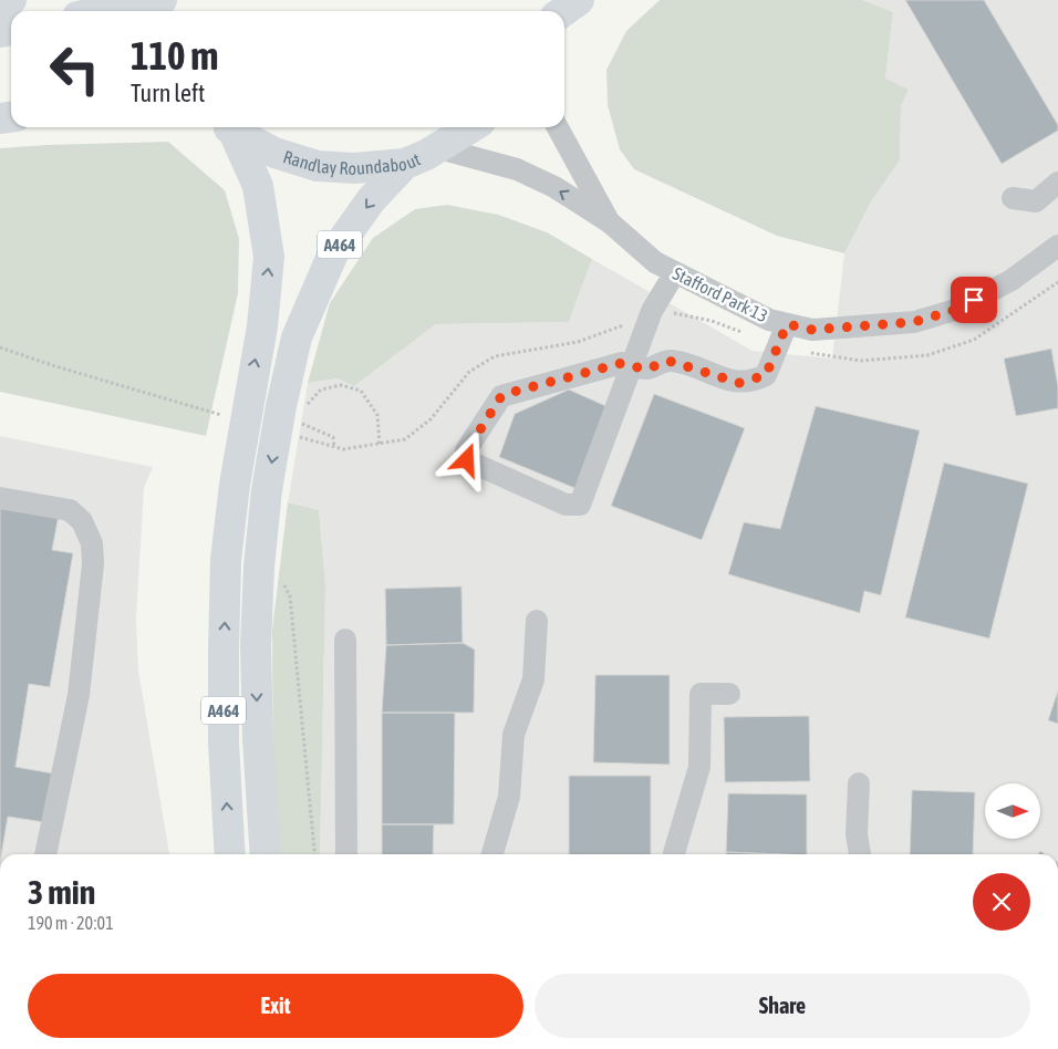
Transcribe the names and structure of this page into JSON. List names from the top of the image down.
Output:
{
  "streets": {
    "highway": ["Randlay Roundabout", "A464"],
    "street": ["Stafford Park 13"]
  },
  "crossings": [
    ["Randlay Roundabout", "A464"]
  ],
  "north": "right",
  "page": {
    "turn": ["110 m", "Turn left"],
    "heading": ["3 min", "190 m · 20:01"],
    "buttons": ["Exit", "Share"]
  }
}
